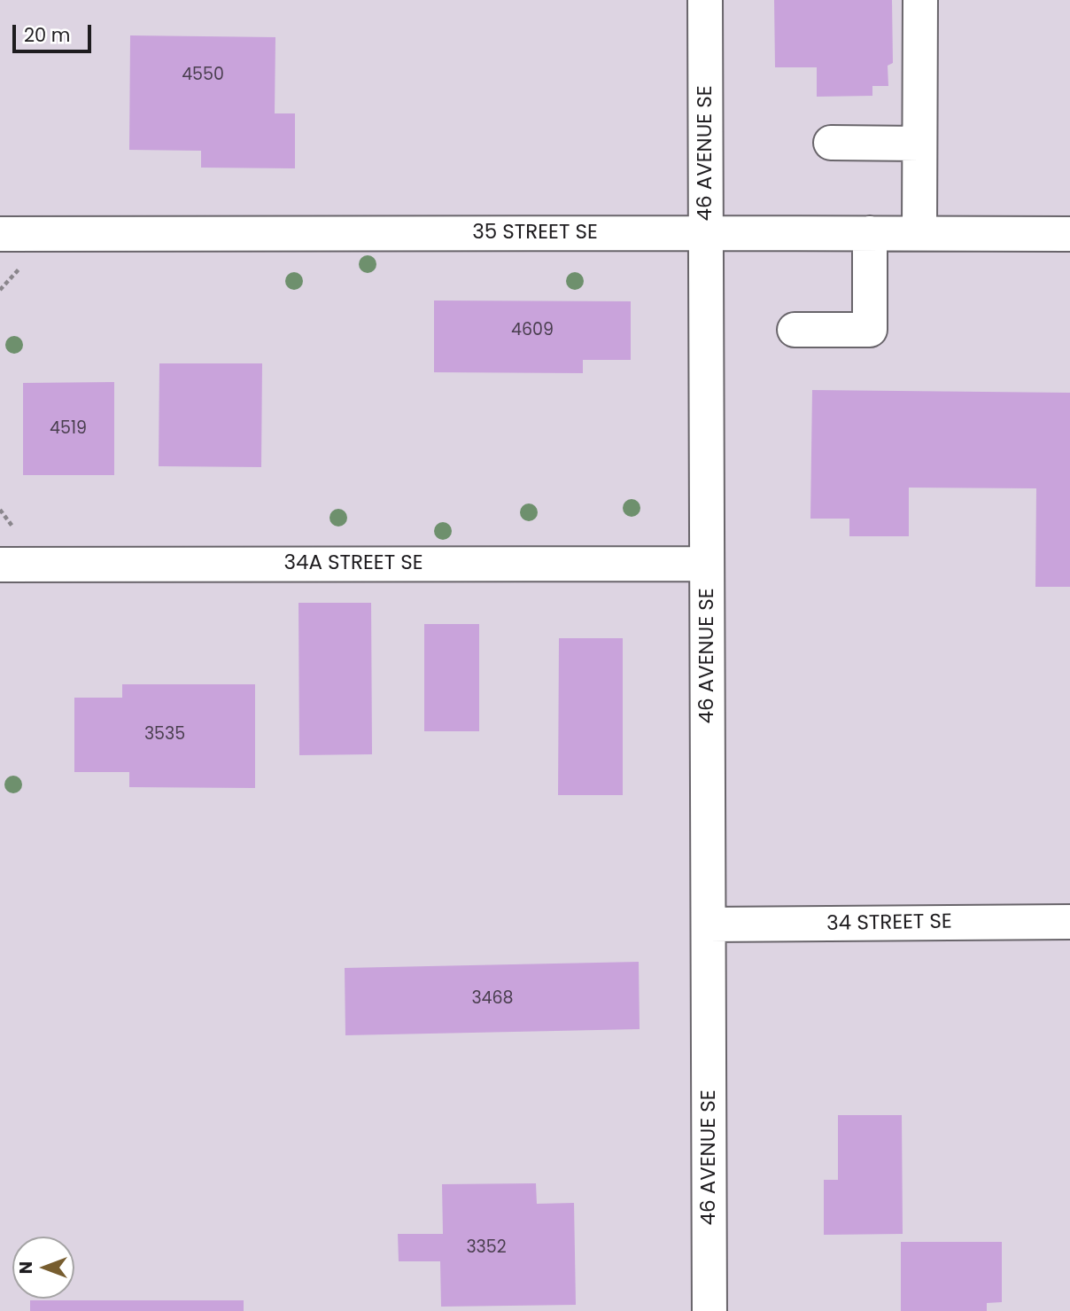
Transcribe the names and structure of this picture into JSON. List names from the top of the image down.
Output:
{
  "streets": {
    "street": [
      "46 AVENUE SE",
      "35 STREET SE",
      "34A STREET SE",
      "34 STREET SE"
    ]
  },
  "crossings": [
    ["46 AVENUE SE", "35 STREET SE"],
    ["46 AVENUE SE", "34A STREET SE"],
    ["46 AVENUE SE", "34 STREET SE"]
  ],
  "house_numbers": [
    "4550",
    "4609",
    "4519",
    "3535",
    "3468",
    "3352"
  ],
  "scale_bar": "20 m",
  "north": "left"
}
